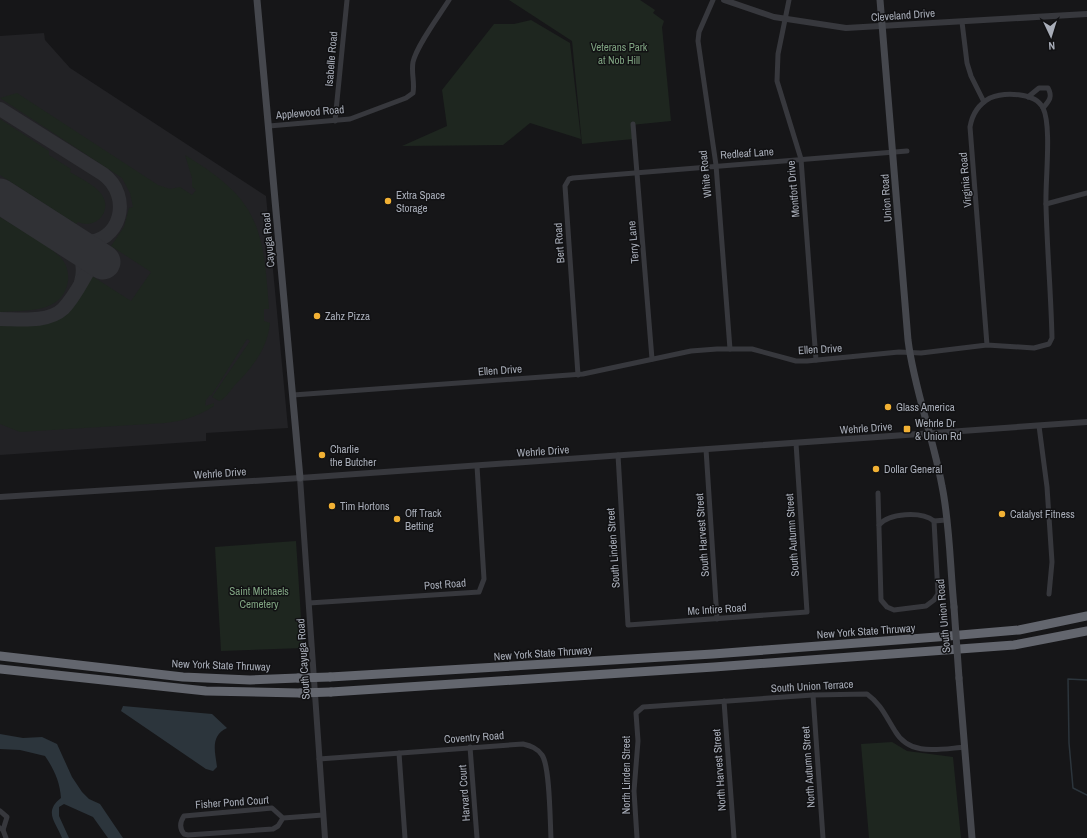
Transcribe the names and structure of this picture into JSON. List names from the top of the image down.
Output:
{
  "streets": {
    "highway": ["New York State Thruway"],
    "main road": ["Union Road", "Cayuga Road", "South Union Road"],
    "street": [
      "Cleveland Drive",
      "Isabelle Road",
      "Applewood Road",
      "Redleaf Lane",
      "White Road",
      "Virginia Road",
      "Montfort Drive",
      "Terry Lane",
      "Bert Road",
      "Ellen Drive",
      "Wehrle Drive",
      "South Harvest Street",
      "South Autumn Street",
      "South Linden Street",
      "Post Road",
      "Mc Intire Road",
      "South Cayuga Road",
      "South Union Terrace",
      "Coventry Road",
      "North Autumn Street",
      "North Harvest Street",
      "North Linden Street",
      "Harvard Court",
      "Fisher Pond Court"
    ]
  },
  "crossings": [
    ["Cleveland Drive", "Montfort Drive"],
    ["Cleveland Drive", "Union Road"],
    ["Isabelle Road", "Applewood Road"],
    ["Applewood Road", "Cayuga Road"],
    ["Redleaf Lane", "White Road"],
    ["Redleaf Lane", "Montfort Drive"],
    ["Redleaf Lane", "Union Road"],
    ["Redleaf Lane", "Terry Lane"],
    ["Redleaf Lane", "Bert Road"],
    ["White Road", "Ellen Drive"],
    ["Virginia Road", "Ellen Drive"],
    ["Montfort Drive", "Ellen Drive"],
    ["Union Road", "Ellen Drive"],
    ["Union Road", "South Union Road"],
    ["Cayuga Road", "Ellen Drive"],
    ["Cayuga Road", "Wehrle Drive"],
    ["Cayuga Road", "South Cayuga Road"],
    ["Terry Lane", "Bert Road"],
    ["Terry Lane", "Ellen Drive"],
    ["Bert Road", "Ellen Drive"],
    ["Wehrle Drive", "South Harvest Street"],
    ["Wehrle Drive", "South Autumn Street"],
    ["Wehrle Drive", "South Linden Street"],
    ["Wehrle Drive", "Post Road"],
    ["Wehrle Drive", "South Union Road"],
    ["Wehrle Drive", "South Cayuga Road"],
    ["South Harvest Street", "Mc Intire Road"],
    ["South Autumn Street", "Mc Intire Road"],
    ["South Linden Street", "Mc Intire Road"],
    ["Post Road", "South Cayuga Road"],
    ["South Union Road", "South Union Terrace"],
    ["South Cayuga Road", "Coventry Road"],
    ["South Union Terrace", "North Autumn Street"],
    ["South Union Terrace", "North Harvest Street"],
    ["South Union Terrace", "North Linden Street"],
    ["Coventry Road", "Harvard Court"]
  ],
  "parks": ["Veterans Park at Nob Hill", "Saint Michaels Cemetery"],
  "places": {
    "other": [
      "Extra Space Storage",
      "Zahz Pizza",
      "Glass America",
      "Charlie the Butcher",
      "Dollar General",
      "Tim Hortons",
      "Catalyst Fitness",
      "Off Track Betting"
    ],
    "transit": ["Wehrle Dr & Union Rd"]
  },
  "north": "bottom"
}
